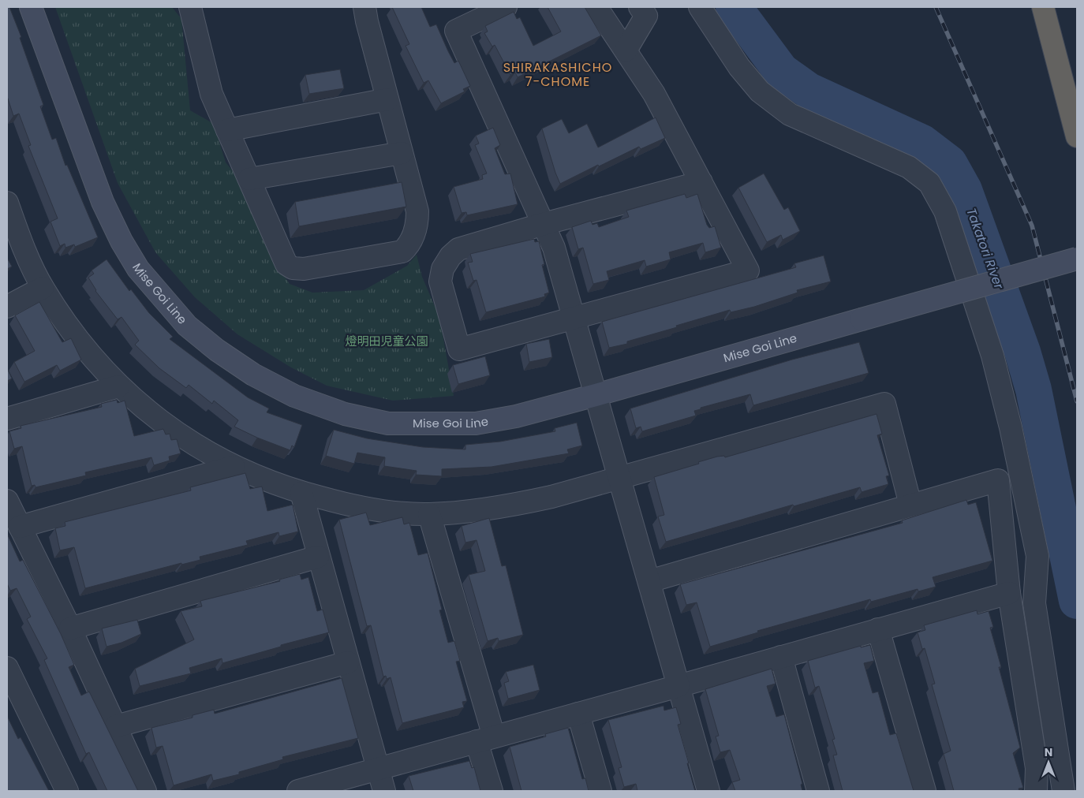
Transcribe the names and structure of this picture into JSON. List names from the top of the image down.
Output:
{
  "streets": {
    "main road": ["Mise Goi Line"]
  },
  "districts": ["SHIRAKASHICHO 7-CHOME"],
  "water": ["Takatori River"],
  "parks": ["燈明田児童公園"],
  "north": "top"
}
